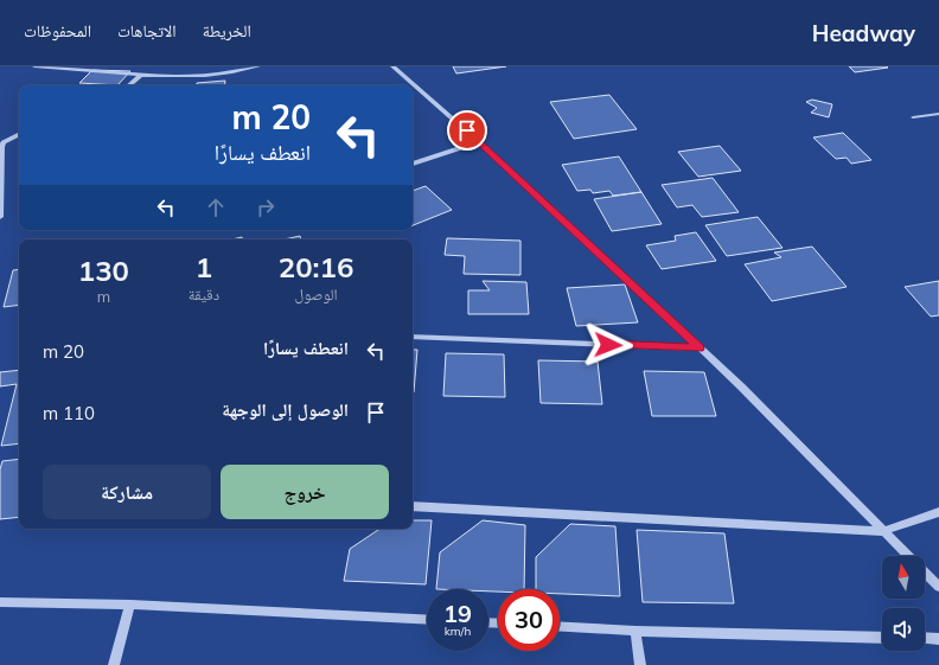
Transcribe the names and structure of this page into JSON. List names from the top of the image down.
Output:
{
  "north": "top",
  "page": {
    "header": "Headway",
    "nav": ["الخريطة", "الاتجاهات", "المحفوظات"],
    "turn": ["20 m", "انعطف يسارًا"],
    "eta": [
      "20:16",
      "الوصول",
      "1",
      "دقيقة",
      "130",
      "m"
    ],
    "list": [
      {
        "name": "انعطف يسارًا",
        "value": "20 m"
      },
      {
        "name": "الوصول إلى الوجهة",
        "value": "110 m"
      }
    ],
    "buttons": ["خروج", "مشاركة"],
    "speed": "19 km/h",
    "limit": "30"
  }
}
